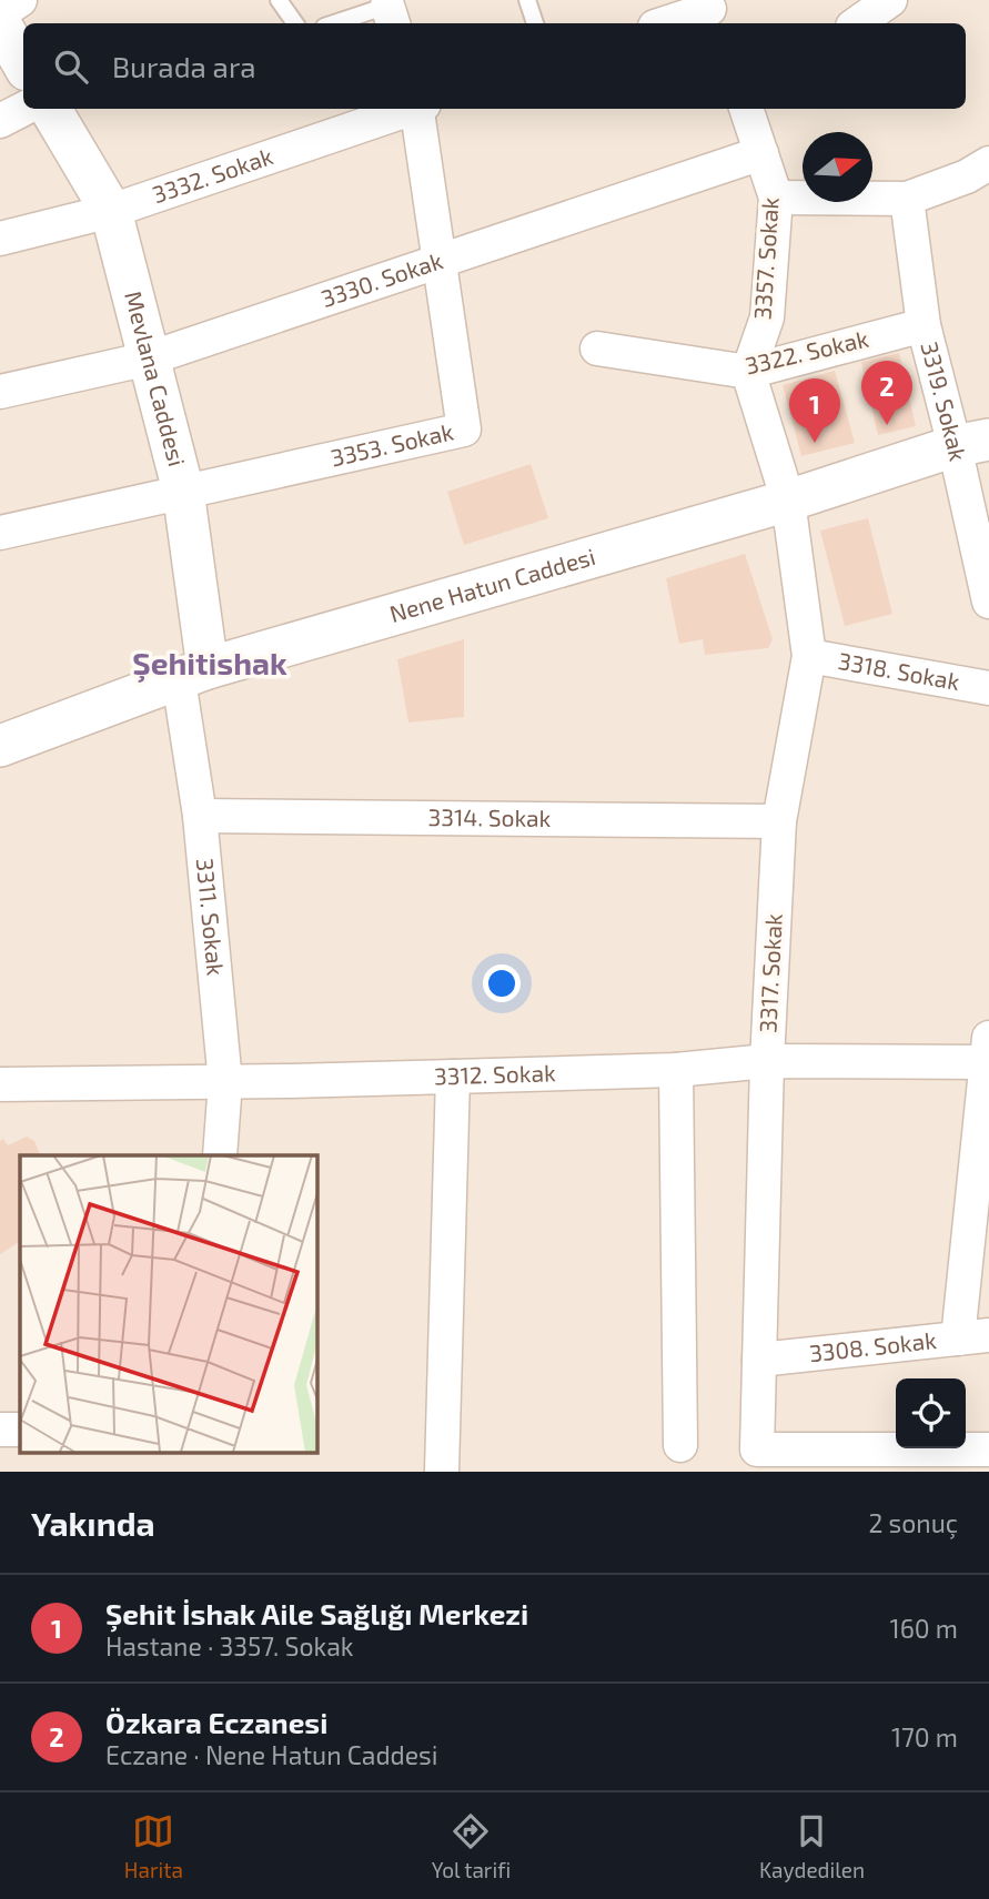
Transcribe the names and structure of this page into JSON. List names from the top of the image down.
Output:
{
  "streets": {
    "street": [
      "3332. Sokak",
      "3357. Sokak",
      "3330. Sokak",
      "3322. Sokak",
      "Mevlana Caddesi",
      "3319. Sokak",
      "3353. Sokak",
      "Nene Hatun Caddesi",
      "3318. Sokak",
      "3314. Sokak",
      "3311. Sokak",
      "3317. Sokak",
      "3312. Sokak",
      "3308. Sokak"
    ]
  },
  "crossings": [
    ["3332. Sokak", "Mevlana Caddesi"],
    ["3357. Sokak", "3330. Sokak"],
    ["3357. Sokak", "3322. Sokak"],
    ["3330. Sokak", "Mevlana Caddesi"],
    ["3330. Sokak", "3353. Sokak"],
    ["3322. Sokak", "3319. Sokak"],
    ["Mevlana Caddesi", "3353. Sokak"],
    ["Mevlana Caddesi", "Nene Hatun Caddesi"],
    ["Mevlana Caddesi", "3311. Sokak"],
    ["3319. Sokak", "Nene Hatun Caddesi"],
    ["Nene Hatun Caddesi", "3311. Sokak"],
    ["Nene Hatun Caddesi", "3317. Sokak"],
    ["3318. Sokak", "3317. Sokak"],
    ["3314. Sokak", "3311. Sokak"],
    ["3314. Sokak", "3317. Sokak"],
    ["3311. Sokak", "3312. Sokak"],
    ["3317. Sokak", "3312. Sokak"],
    ["3317. Sokak", "3308. Sokak"]
  ],
  "districts": ["Şehitishak"],
  "north": "right",
  "page": {
    "search": "Burada ara",
    "pins": ["2", "1"],
    "heading": ["Yakında", "2 sonuç"],
    "list": [
      {
        "mark": "1",
        "name": "Şehit İshak Aile Sağlığı Merkezi",
        "note": "Hastane · 3357. Sokak",
        "value": "160 m"
      },
      {
        "mark": "2",
        "name": "Özkara Eczanesi",
        "note": "Eczane · Nene Hatun Caddesi",
        "value": "170 m"
      }
    ],
    "nav": ["Harita", "Yol tarifi", "Kaydedilen"]
  }
}
